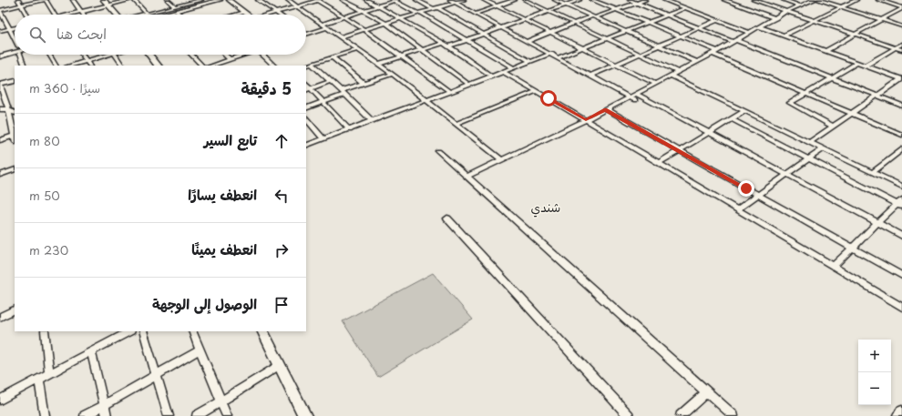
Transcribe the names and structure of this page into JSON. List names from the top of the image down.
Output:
{
  "districts": ["شندي"],
  "page": {
    "search": "ابحث هنا",
    "heading": ["5 دقيقة", "سيرًا · 360 m"],
    "list": [
      ["تابع السير", "80 m"],
      ["انعطف يسارًا", "50 m"],
      ["انعطف يمينًا", "230 m"],
      "الوصول إلى الوجهة"
    ],
    "map_buttons": ["+", "−"]
  }
}
